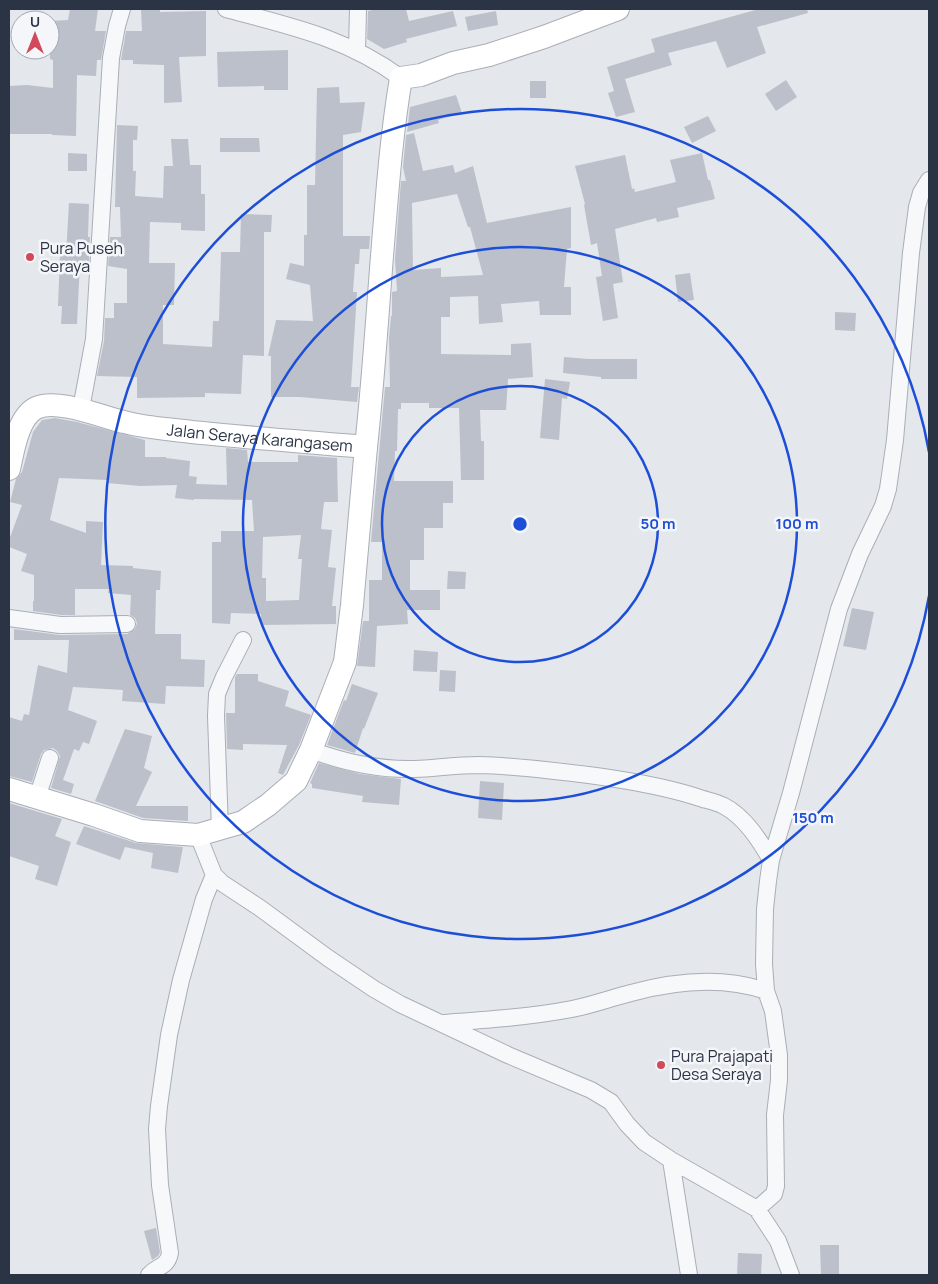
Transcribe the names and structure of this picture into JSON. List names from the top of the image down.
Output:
{
  "streets": {
    "street": ["Jalan Seraya Karangasem"]
  },
  "places": ["Pura Puseh Seraya", "Pura Prajapati Desa Seraya"],
  "north": "top",
  "rings": ["50 m", "100 m", "150 m"]
}
